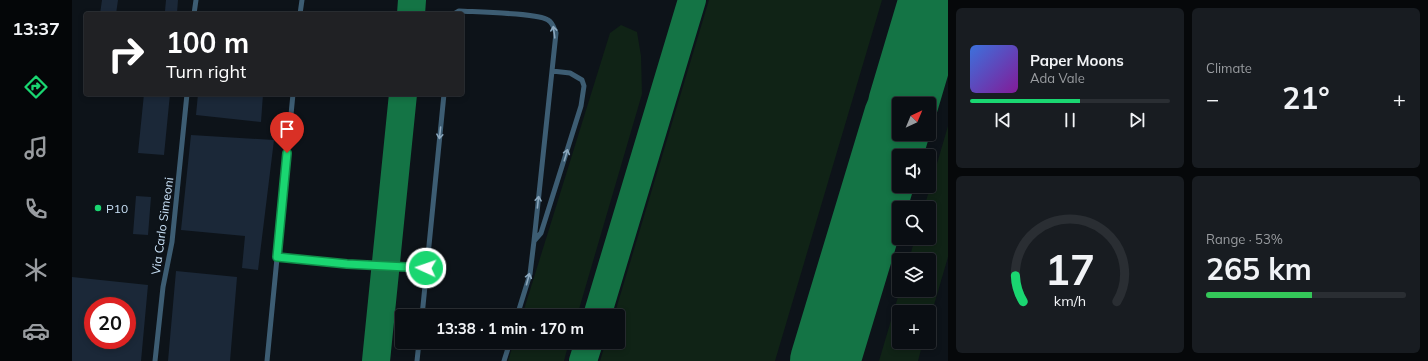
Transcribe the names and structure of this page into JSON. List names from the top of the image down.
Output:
{
  "streets": {
    "lane": ["Via Carlo Simeoni"]
  },
  "places": ["P10"],
  "north": "top right",
  "page": {
    "tabs": "13:37",
    "tile": [
      "Climate",
      ["Range · 53%", "265 km"]
    ],
    "turn": ["100 m", "Turn right"],
    "song": ["Paper Moons", "Ada Vale"],
    "heat": ["−", "21°", "+"],
    "map_buttons": "+",
    "limit": "20",
    "trip": "13:38 · 1 min · 170 m",
    "gauge": ["17", "km/h"]
  }
}
